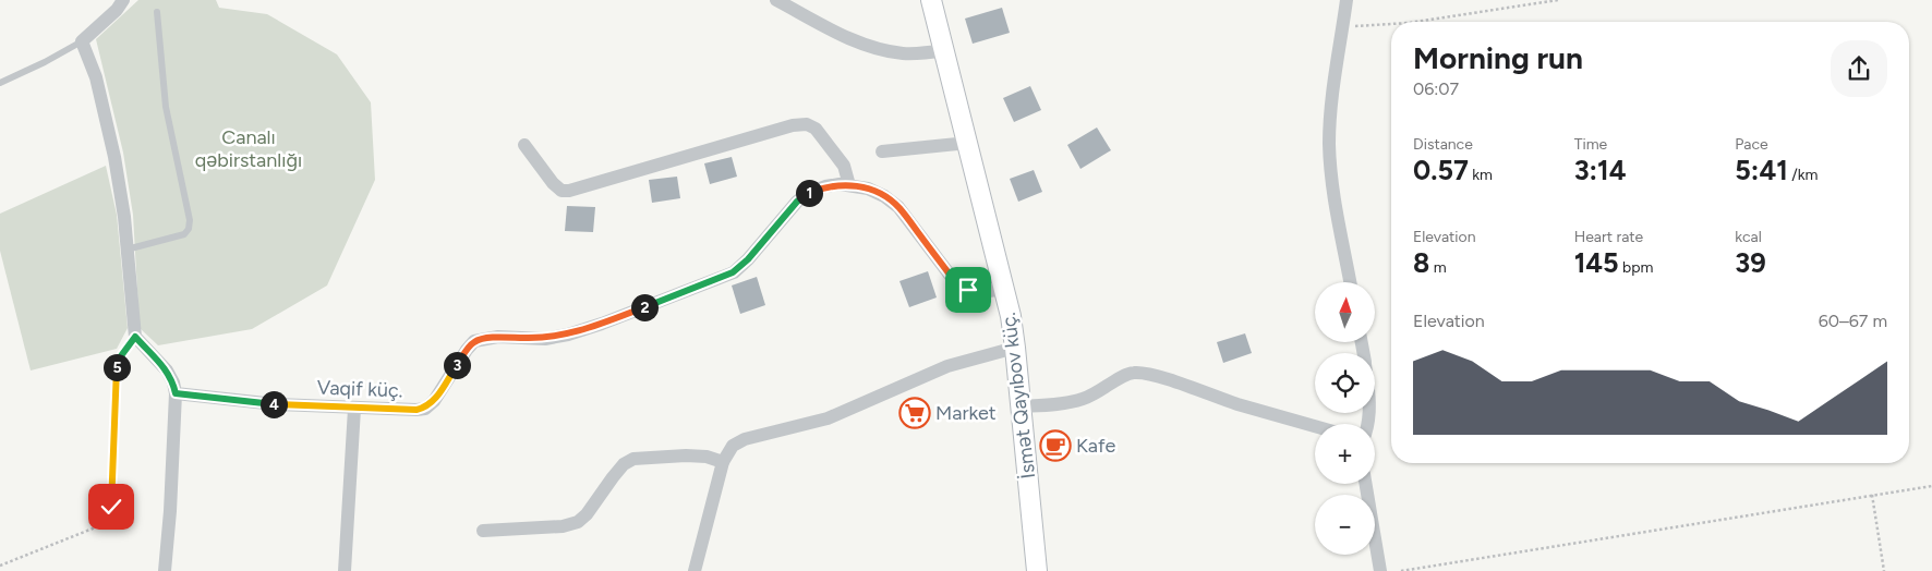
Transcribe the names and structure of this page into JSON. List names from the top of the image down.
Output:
{
  "streets": {
    "street": ["Vaqif küç.", "İsmət Qayıbov küç."]
  },
  "crossings": [
    ["Vaqif küç.", "İsmət Qayıbov küç."]
  ],
  "parks": ["Canalı qəbirstanlığı"],
  "places": {
    "supermarket": ["Market"],
    "cafe": ["Kafe"]
  },
  "north": "top",
  "page": {
    "heading": ["Morning run", "06:07"],
    "stats": [
      ["Distance", "0.57 km"],
      ["Time", "3:14"],
      ["Pace", "5:41 /km"],
      ["Elevation", "8 m"],
      ["Heart rate", "145 bpm"],
      ["kcal", "39"]
    ],
    "pins": [
      "1",
      "2",
      "3",
      "5",
      "4"
    ],
    "map_buttons": ["+", "−"],
    "chart": ["Elevation", "60–67 m"]
  }
}
